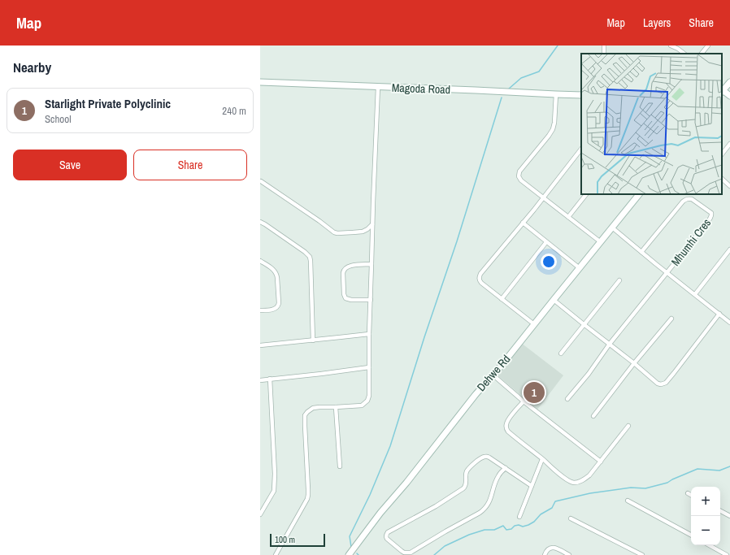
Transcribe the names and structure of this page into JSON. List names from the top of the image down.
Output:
{
  "streets": {
    "street": ["Magoda Road", "Mhumhi Cres", "Dehwe Rd"]
  },
  "scale_bar": "100 m",
  "page": {
    "header": "Map",
    "nav": ["Map", "Layers", "Share"],
    "heading": "Nearby",
    "list": [
      {
        "mark": "1",
        "name": "Starlight Private Polyclinic",
        "note": "School",
        "value": "240 m"
      }
    ],
    "buttons": ["Save", "Share"],
    "pins": "1",
    "map_buttons": ["+", "−"],
    "scale": "100 m"
  }
}
